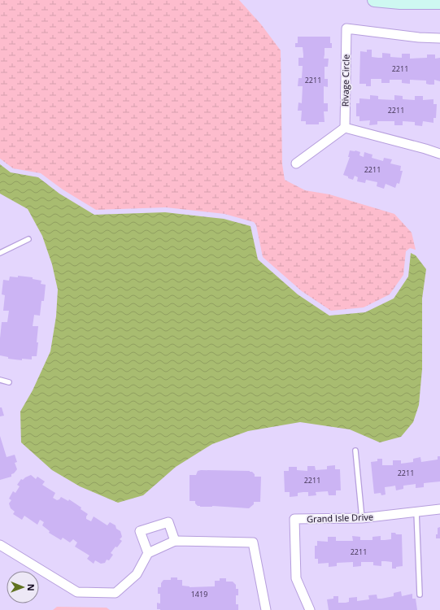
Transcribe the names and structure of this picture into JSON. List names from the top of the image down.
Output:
{
  "streets": {
    "street": ["Rivage Circle", "Grand Isle Drive"]
  },
  "house_numbers": [
    "2211",
    "2211",
    "2211",
    "2211",
    "2211",
    "2211",
    "2211",
    "1419"
  ],
  "north": "right"
}
